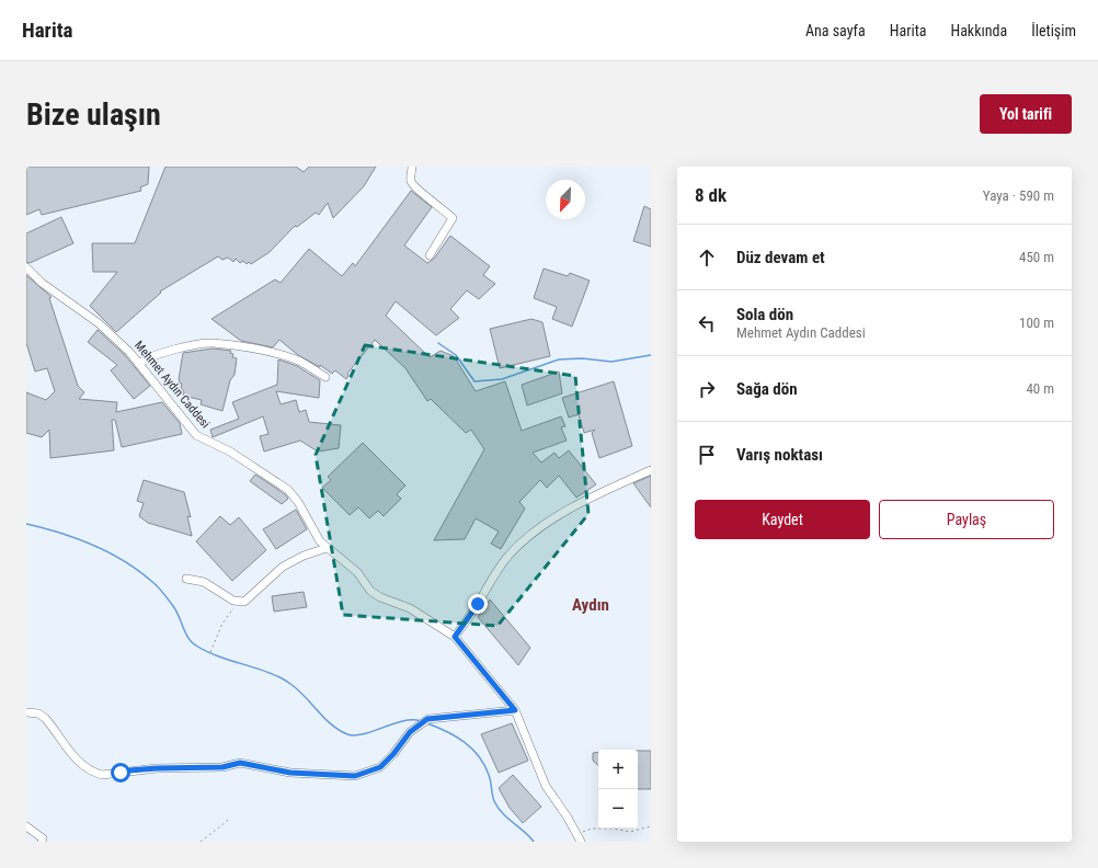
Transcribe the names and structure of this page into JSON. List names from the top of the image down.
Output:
{
  "streets": {
    "street": ["Mehmet Aydın Caddesi"]
  },
  "districts": ["Aydın"],
  "north": "bottom left",
  "page": {
    "header": "Harita",
    "nav": [
      "Ana sayfa",
      "Harita",
      "Hakkında",
      "İletişim"
    ],
    "buttons": [
      "Yol tarifi",
      ["Kaydet", "Paylaş"]
    ],
    "title": "Bize ulaşın",
    "heading": ["8 dk", "Yaya · 590 m"],
    "list": [
      ["Düz devam et", "450 m"],
      ["Sola dön", "Mehmet Aydın Caddesi", "100 m"],
      ["Sağa dön", "40 m"],
      "Varış noktası"
    ],
    "map_buttons": ["+", "−"]
  }
}
